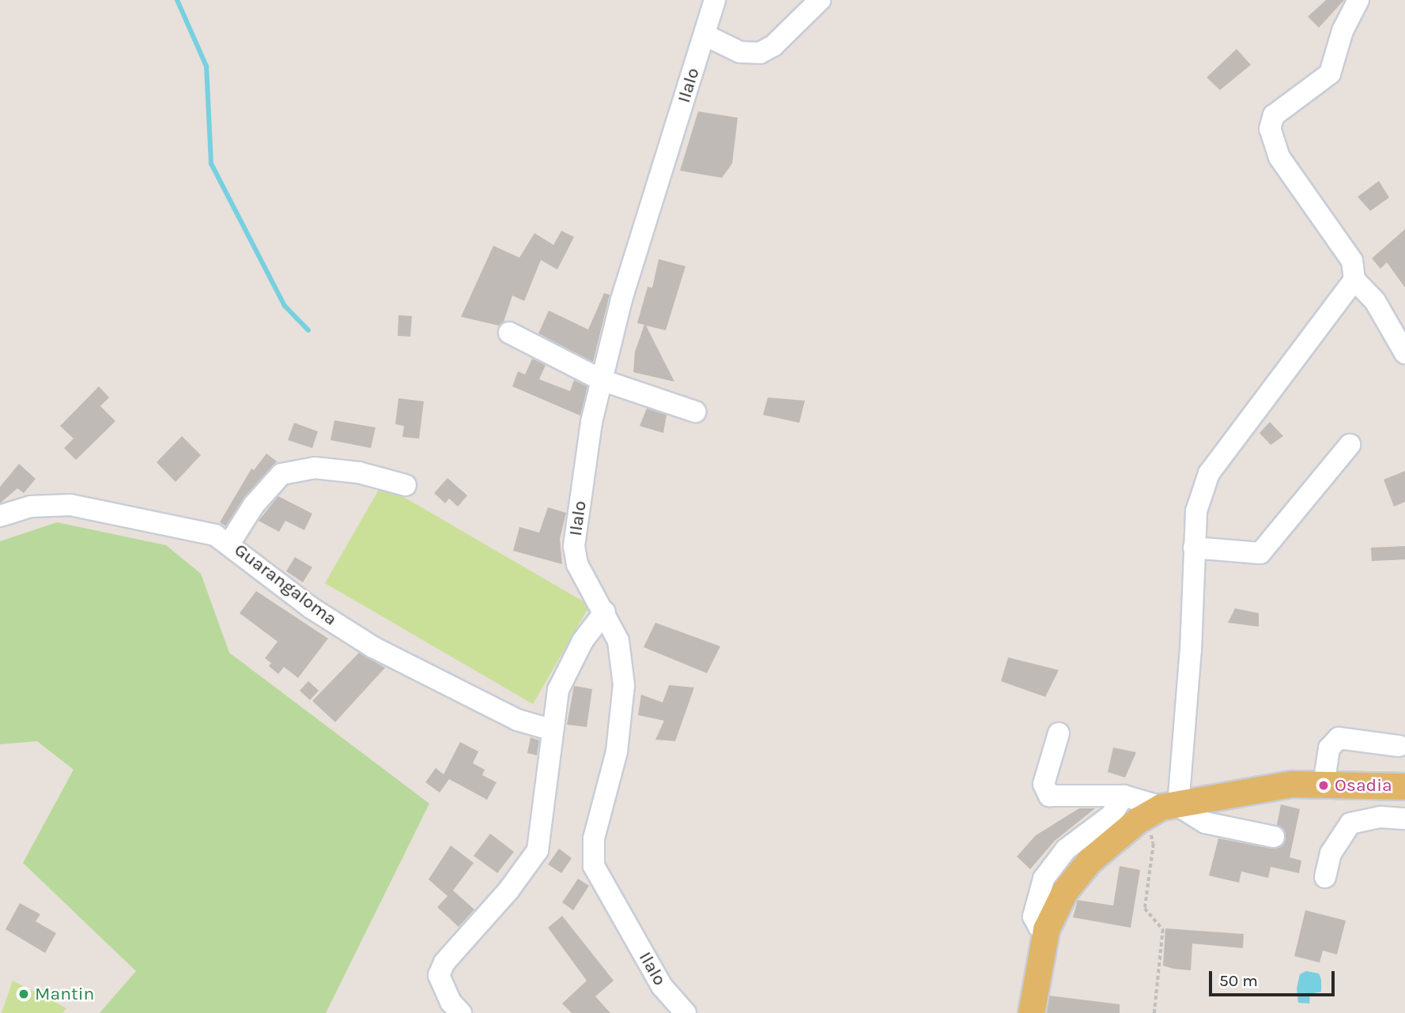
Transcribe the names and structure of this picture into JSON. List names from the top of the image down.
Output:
{
  "streets": {
    "street": ["Ilalo", "Guarangaloma"]
  },
  "places": ["Osadia", "Mantin"],
  "scale_bar": "50 m"
}
